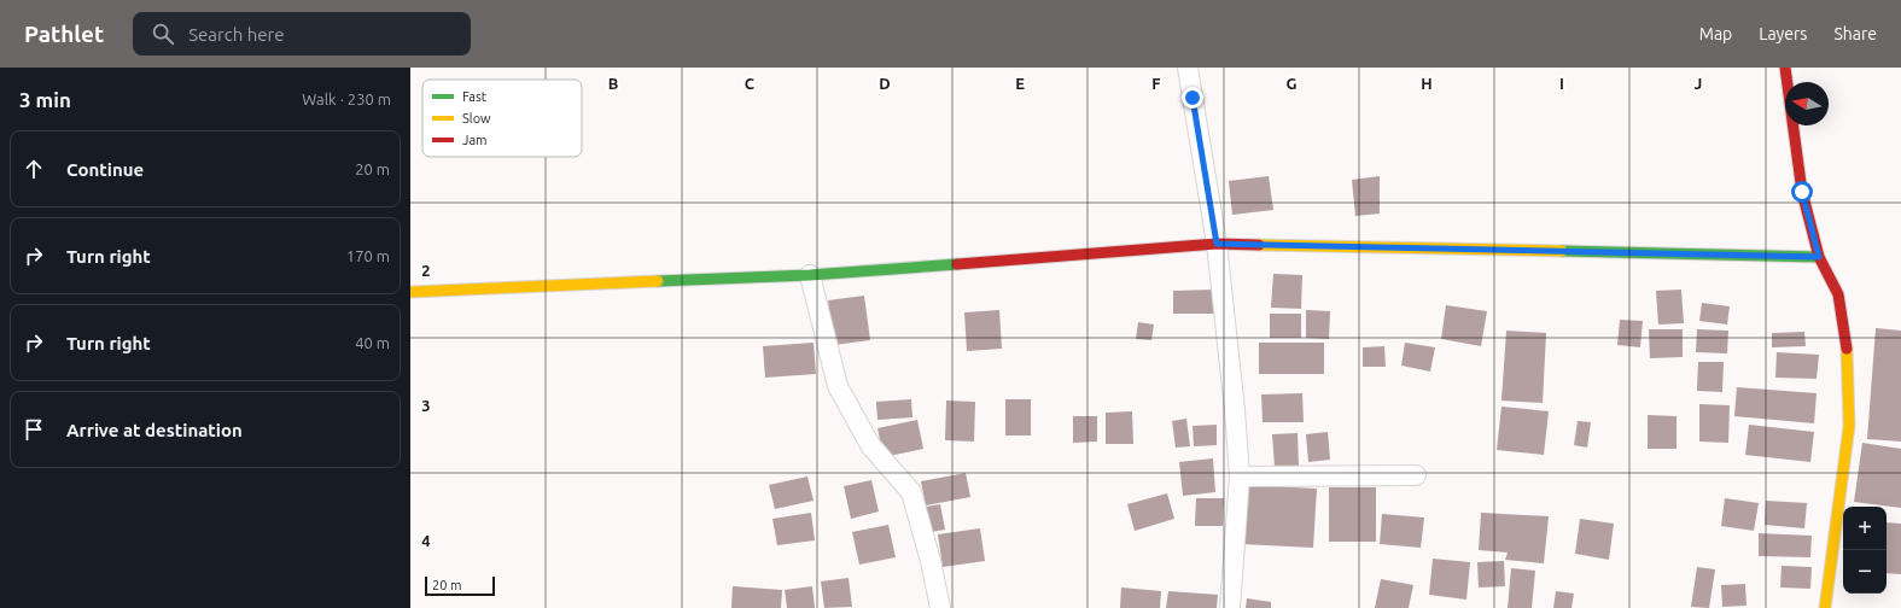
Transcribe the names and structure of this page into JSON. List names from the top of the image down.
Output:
{
  "legend": ["Fast", "Slow", "Jam"],
  "scale_bar": "20 m",
  "north": "left",
  "page": {
    "header": "Pathlet",
    "search": "Search here",
    "nav": ["Map", "Layers", "Share"],
    "heading": ["3 min", "Walk · 230 m"],
    "list": [
      ["Continue", "20 m"],
      ["Turn right", "170 m"],
      ["Turn right", "40 m"],
      "Arrive at destination"
    ],
    "map_buttons": ["+", "−"],
    "scale": "20 m"
  },
  "grid": {
    "columns": [
      "B",
      "C",
      "D",
      "E",
      "F",
      "G",
      "H",
      "I",
      "J"
    ],
    "rows": ["2", "3", "4"]
  }
}
